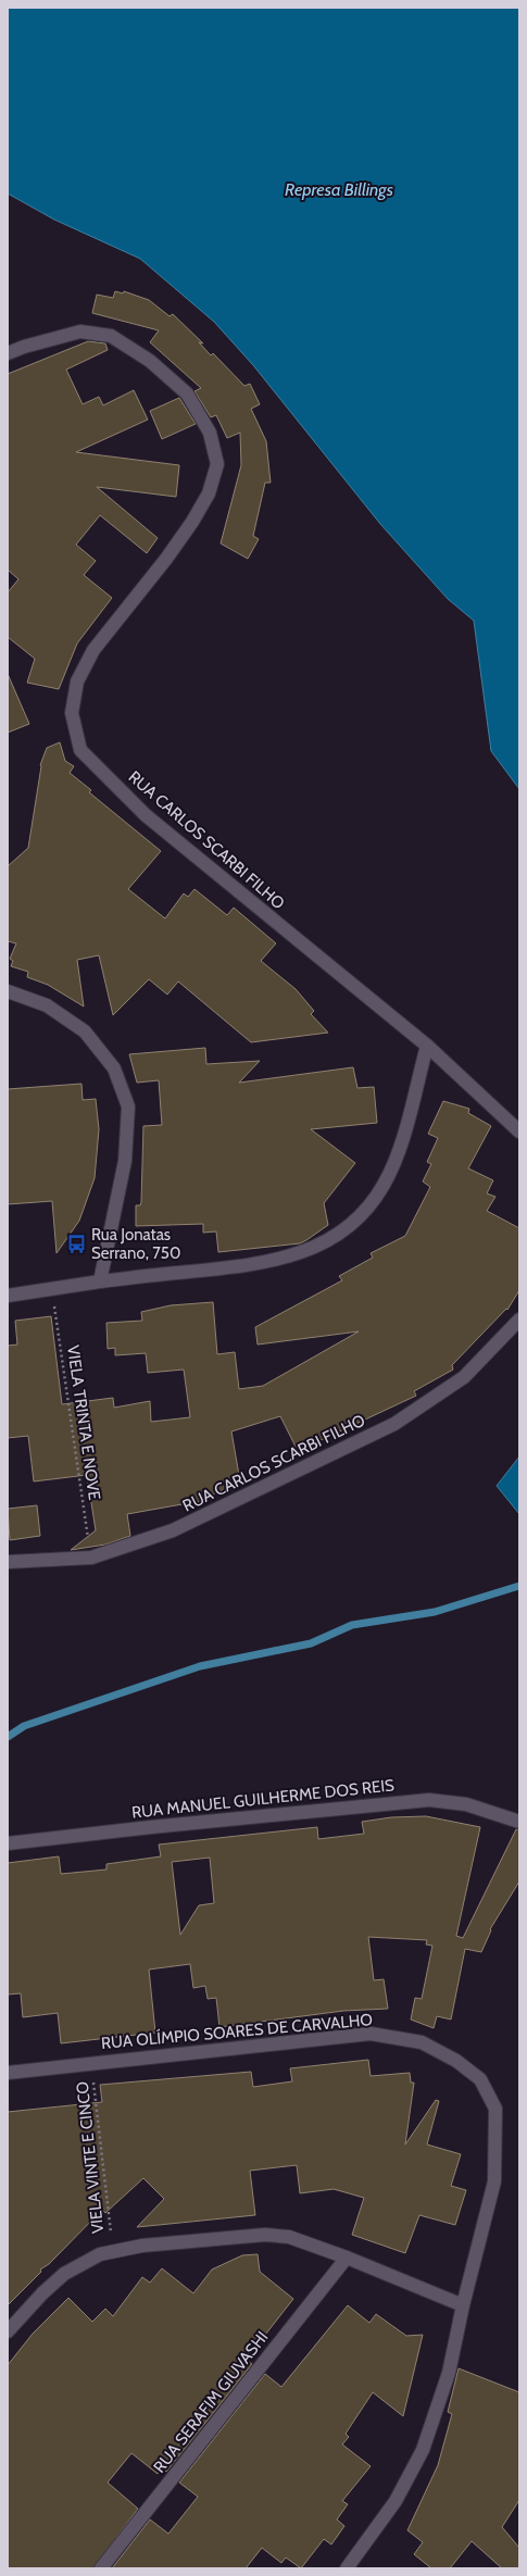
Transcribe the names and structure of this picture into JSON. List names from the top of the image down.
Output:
{
  "streets": {
    "street": [
      "RUA CARLOS SCARBI FILHO",
      "RUA MANUEL GUILHERME DOS REIS",
      "RUA OLÍMPIO SOARES DE CARVALHO",
      "RUA SERAFIM GIUVASHI"
    ],
    "path": ["VIELA TRINTA E NOVE", "VIELA VINTE E CINCO"]
  },
  "crossings": [
    ["RUA CARLOS SCARBI FILHO", "VIELA TRINTA E NOVE"],
    ["RUA OLÍMPIO SOARES DE CARVALHO", "VIELA VINTE E CINCO"]
  ],
  "water": ["Represa Billings"],
  "places": {
    "bus stop": ["Rua Jonatas Serrano, 750"]
  }
}
